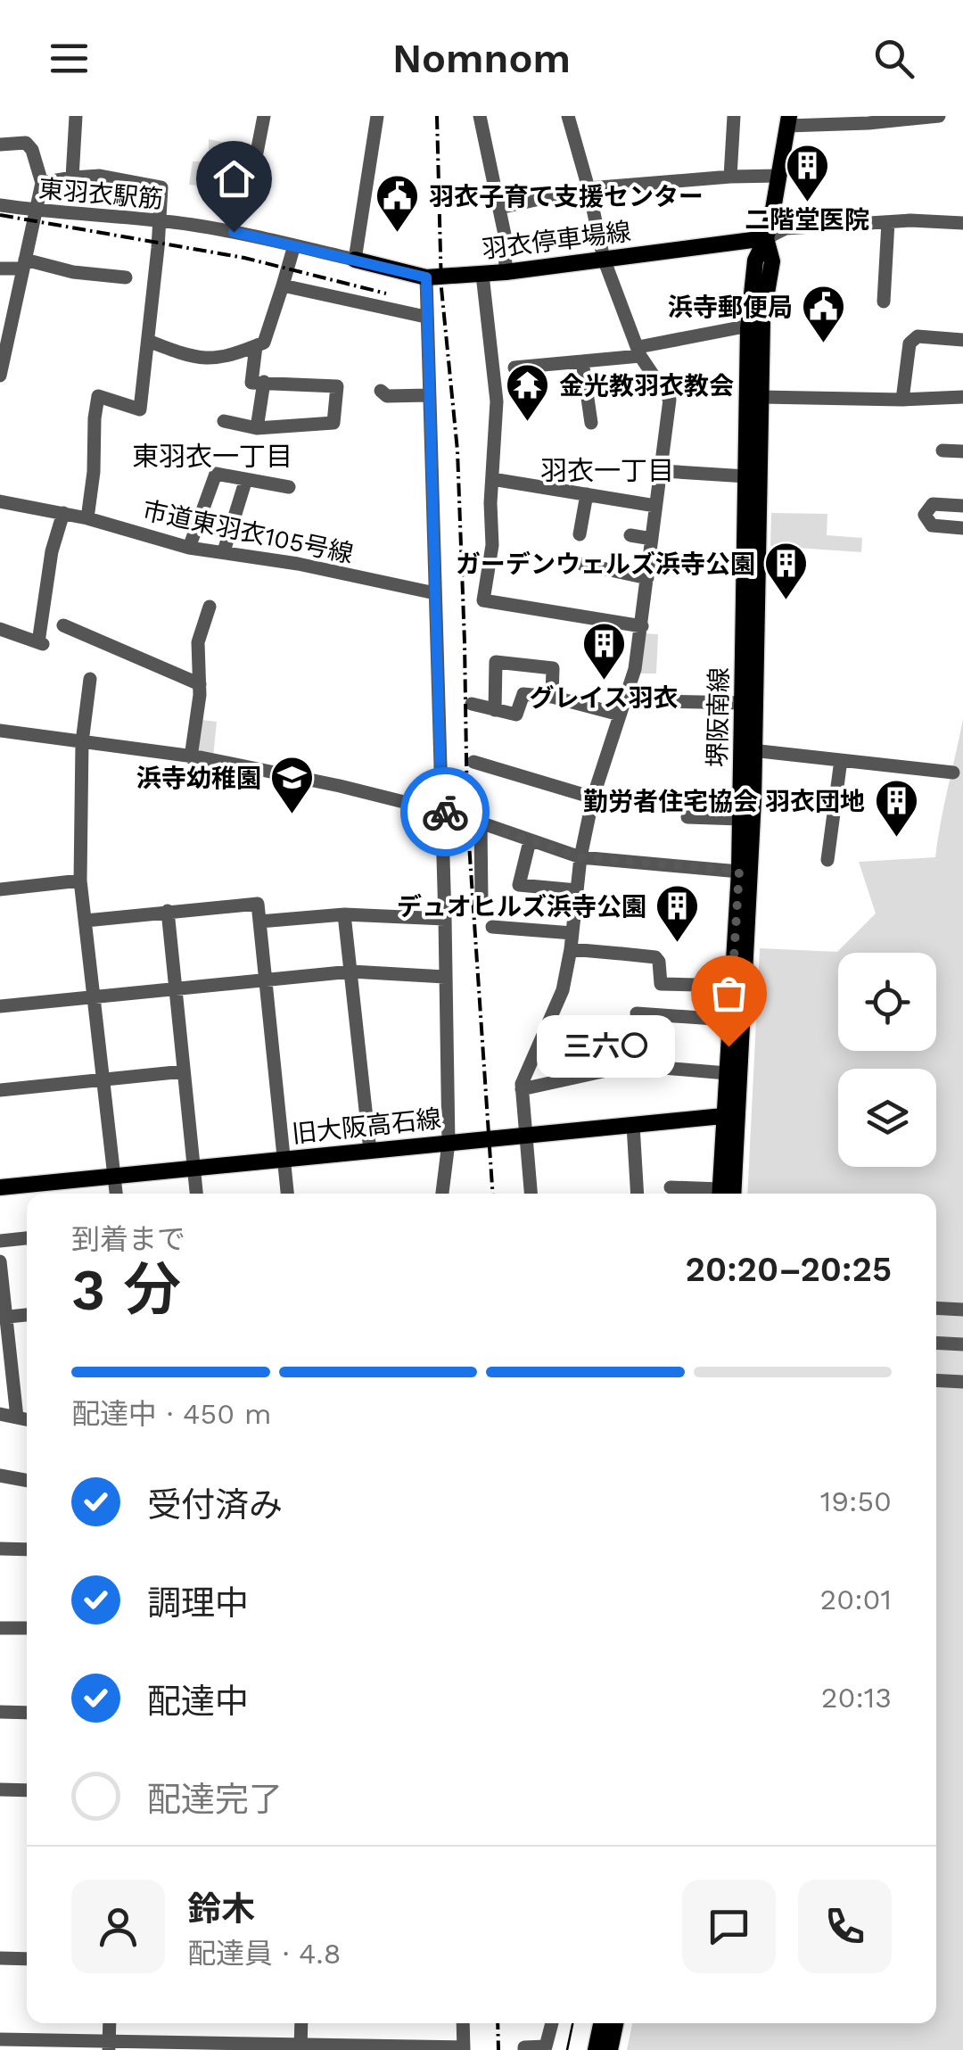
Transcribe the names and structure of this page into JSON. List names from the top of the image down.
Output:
{
  "streets": {
    "main road": ["羽衣停車場線", "堺阪南線", "旧大阪高石線"],
    "street": ["東羽衣駅筋", "市道東羽衣105号線"]
  },
  "crossings": [
    ["東羽衣駅筋", "羽衣停車場線"],
    ["羽衣停車場線", "堺阪南線"],
    ["堺阪南線", "旧大阪高石線"]
  ],
  "districts": ["東羽衣一丁目", "羽衣一丁目"],
  "places": {
    "building": [
      "二階堂医院",
      "ガーデンウェルズ浜寺公園",
      "グレイス羽衣",
      "勤労者住宅協会 羽衣団地",
      "デュオヒルズ浜寺公園"
    ],
    "public building": ["羽衣子育て支援センター", "浜寺郵便局"],
    "temple": ["金光教羽衣教会"],
    "school or university": ["浜寺幼稚園"],
    "other": ["三六〇"]
  },
  "page": {
    "header": "Nomnom",
    "bubble": "三六〇",
    "heading": ["3 分", "到着まで", "20:20–20:25"],
    "panel": ["鈴木", "配達員 · 4.8"],
    "bar": "配達中 · 450 m",
    "list": [
      ["受付済み", "19:50"],
      ["調理中", "20:01"],
      ["配達中", "20:13"],
      "配達完了"
    ]
  }
}
